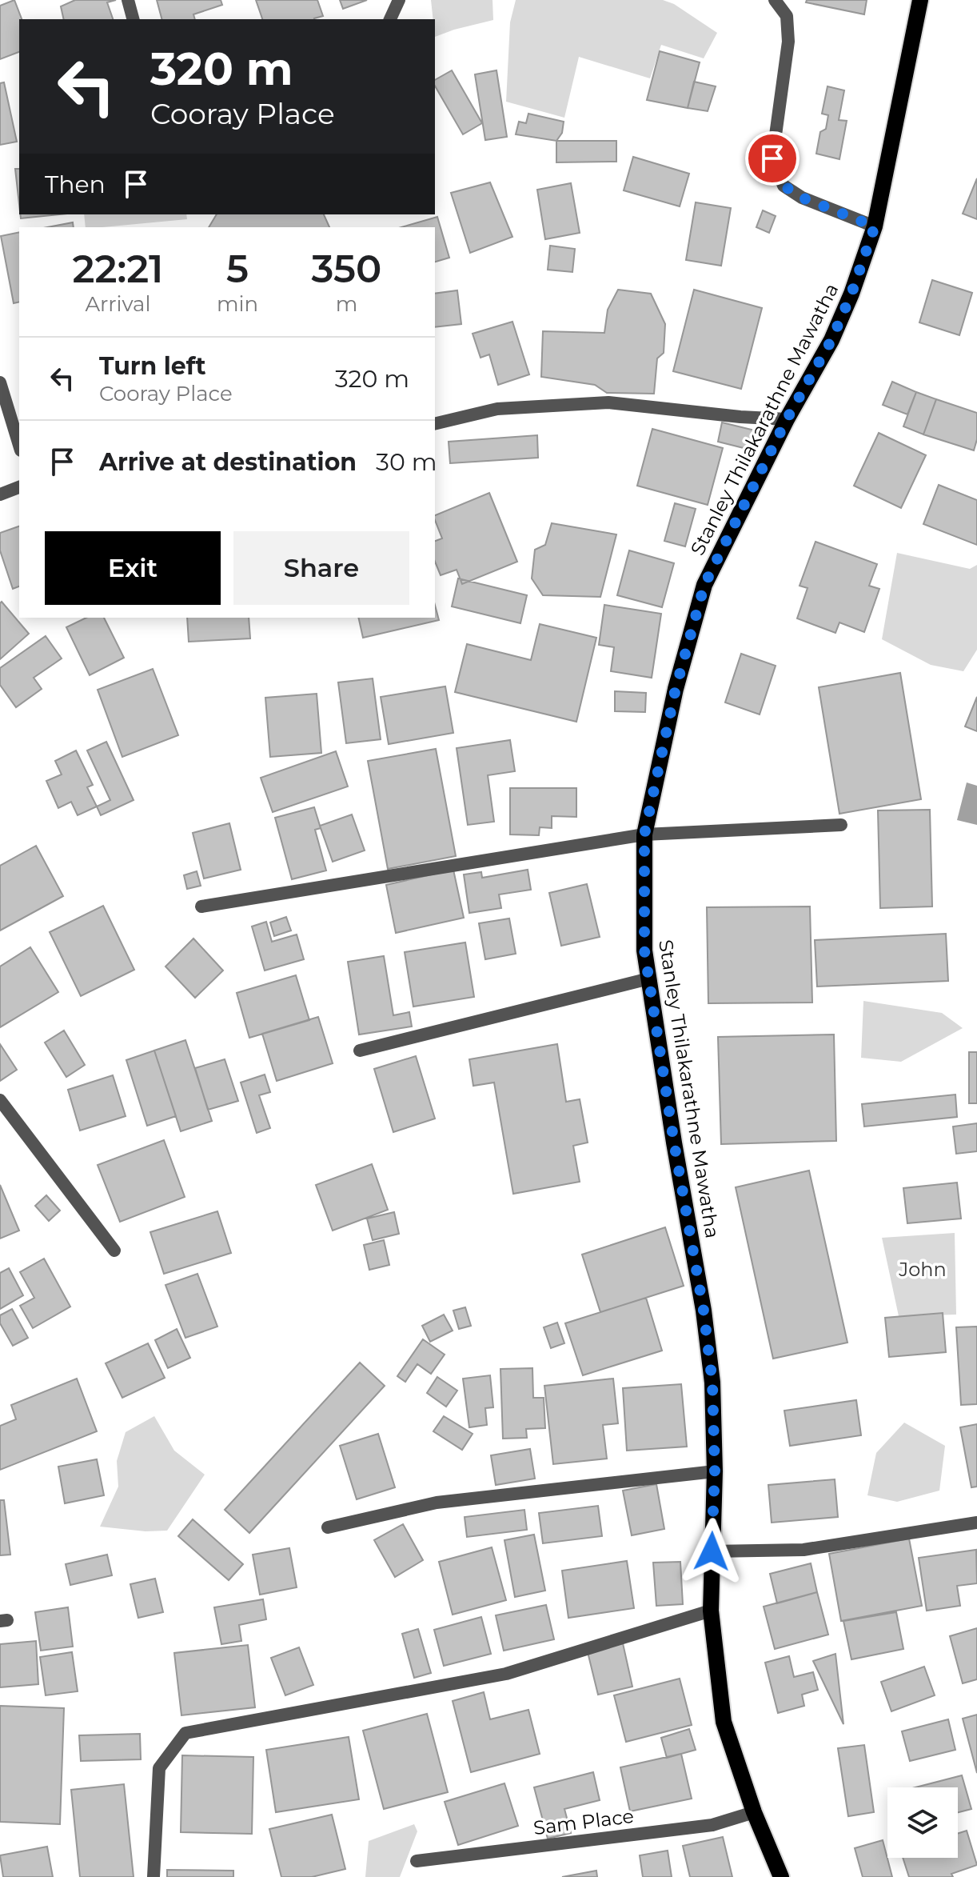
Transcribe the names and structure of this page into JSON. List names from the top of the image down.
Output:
{
  "streets": {
    "main road": ["Stanley Thilakarathne Mawatha"],
    "street": ["Sam Place"]
  },
  "crossings": [
    ["Stanley Thilakarathne Mawatha", "Sam Place"]
  ],
  "parks": ["John"],
  "page": {
    "turn": ["320 m", "Cooray Place"],
    "then": "Then",
    "eta": [
      "22:21",
      "Arrival",
      "5",
      "min",
      "350",
      "m"
    ],
    "list": [
      {
        "name": "Turn left",
        "note": "Cooray Place",
        "value": "320 m"
      },
      {
        "name": "Arrive at destination",
        "value": "30 m"
      }
    ],
    "buttons": ["Exit", "Share"]
  }
}
